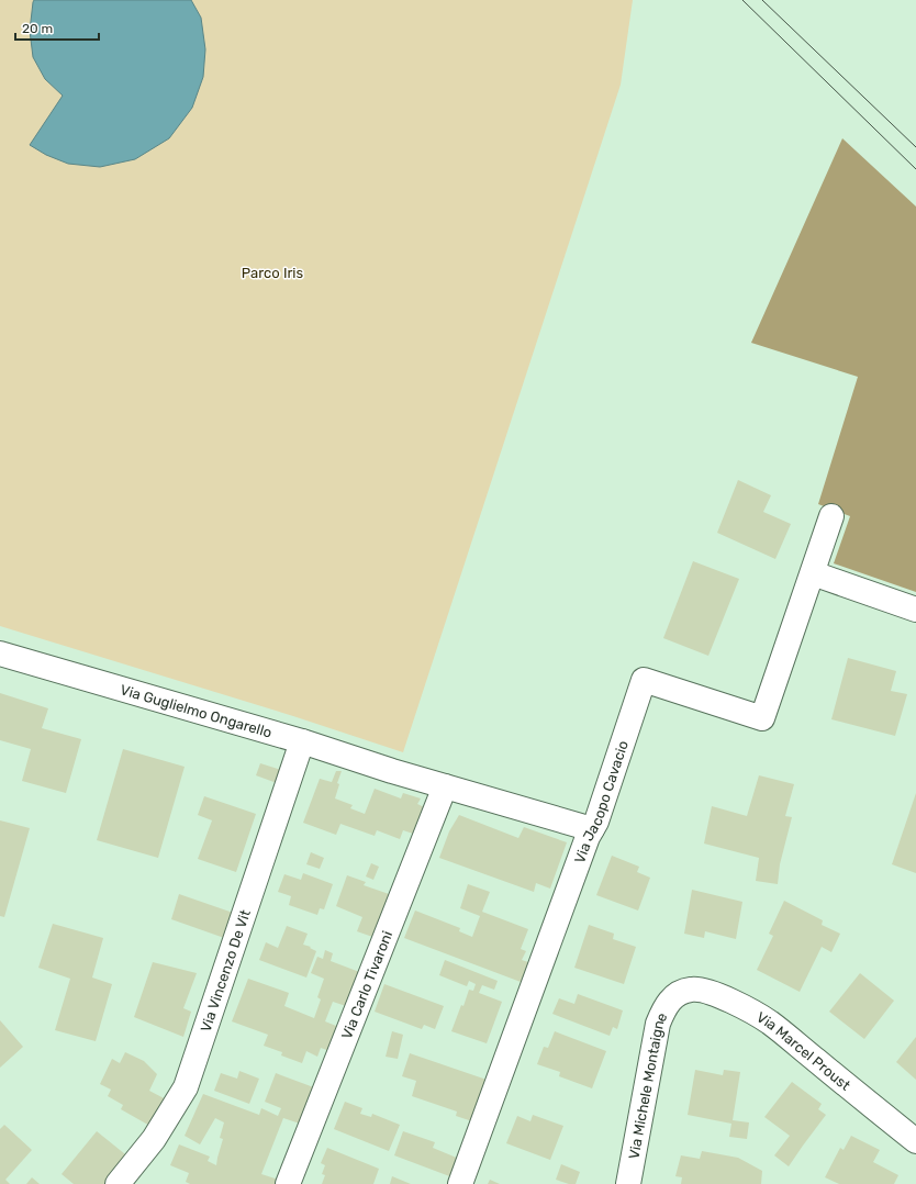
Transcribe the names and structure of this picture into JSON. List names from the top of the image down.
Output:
{
  "streets": {
    "street": [
      "Via Guglielmo Ongarello",
      "Via Jacopo Cavacio",
      "Via Vincenzo De Vit",
      "Via Carlo Tivaroni",
      "Via Marcel Proust",
      "Via Michele Montaigne"
    ]
  },
  "crossings": [
    ["Via Guglielmo Ongarello", "Via Jacopo Cavacio"],
    ["Via Guglielmo Ongarello", "Via Vincenzo De Vit"],
    ["Via Guglielmo Ongarello", "Via Carlo Tivaroni"],
    ["Via Marcel Proust", "Via Michele Montaigne"]
  ],
  "parks": ["Parco Iris"],
  "scale_bar": "20 m"
}
